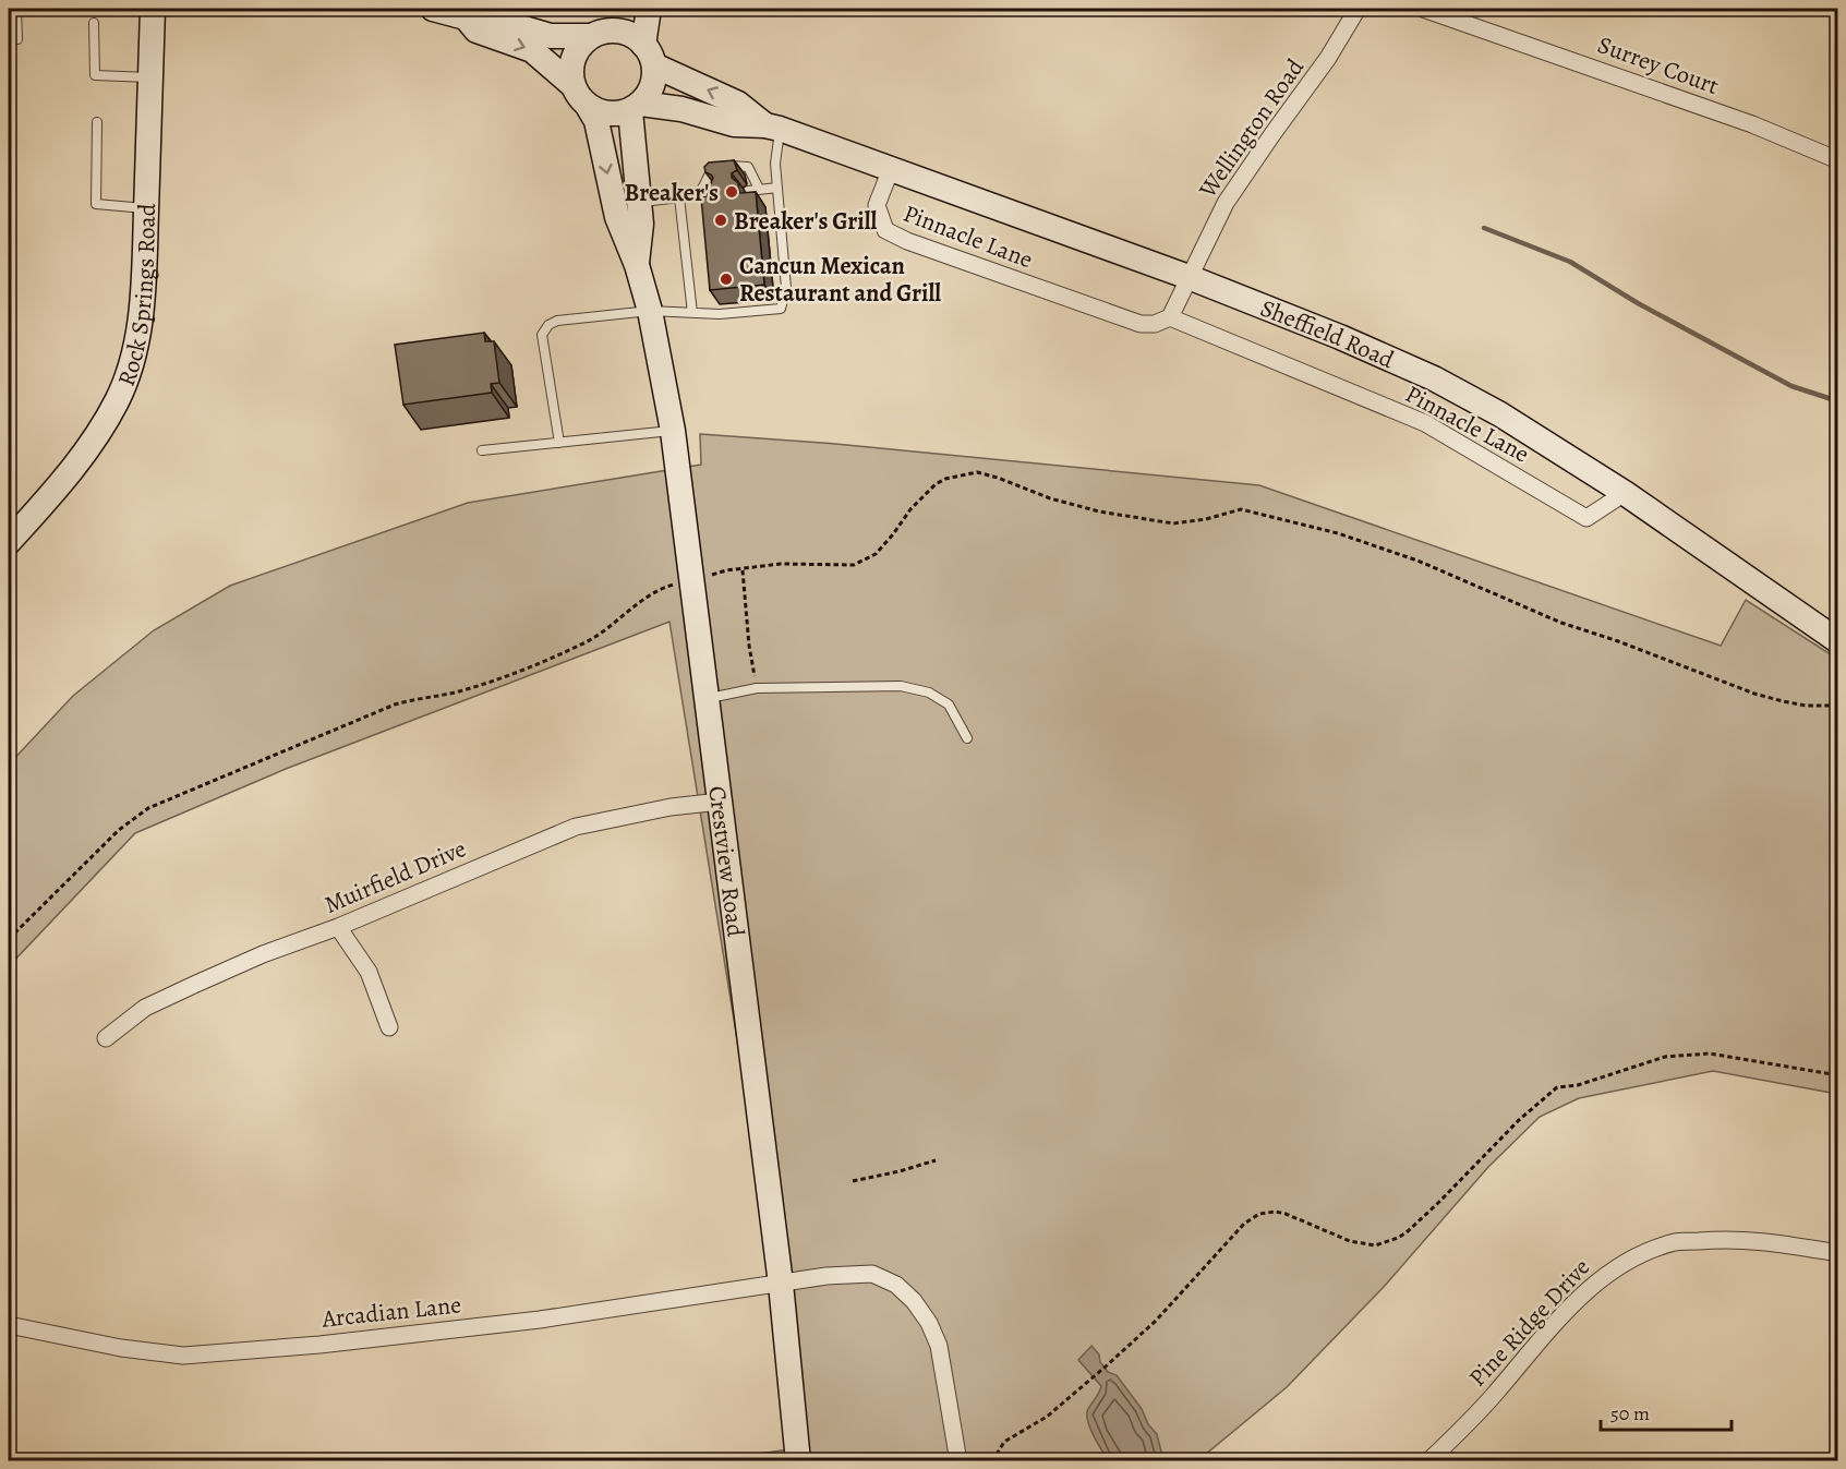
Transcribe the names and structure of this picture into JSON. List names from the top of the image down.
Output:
{
  "streets": {
    "street": [
      "Surrey Court",
      "Wellington Road",
      "Pinnacle Lane",
      "Rock Springs Road",
      "Sheffield Road",
      "Crestview Road",
      "Muirfield Drive",
      "Arcadian Lane",
      "Pine Ridge Drive"
    ]
  },
  "crossings": [
    ["Wellington Road", "Sheffield Road"],
    ["Pinnacle Lane", "Sheffield Road"],
    ["Sheffield Road", "Crestview Road"],
    ["Crestview Road", "Muirfield Drive"],
    ["Crestview Road", "Arcadian Lane"]
  ],
  "places": ["Breaker's", "Breaker's Grill", "Cancun Mexican Restaurant and Grill"],
  "scale_bar": "50 m"
}
